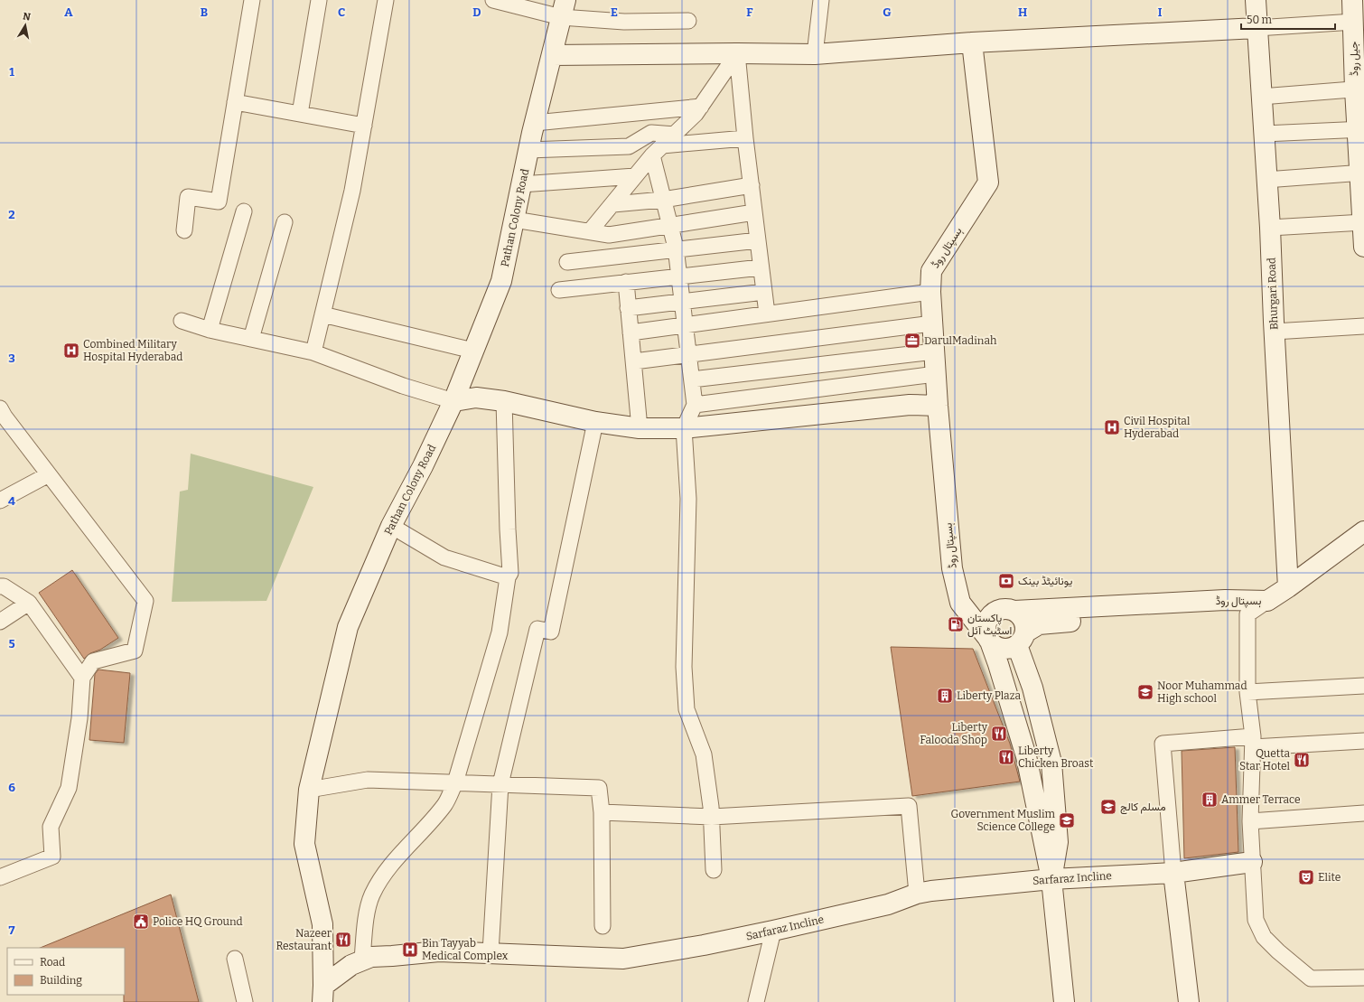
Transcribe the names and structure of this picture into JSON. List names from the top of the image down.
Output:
{
  "streets": {
    "street": [
      "جیل روڈ",
      "Pathan Colony Road",
      "ہسپتال روڈ",
      "Bhurgari Road",
      "Sarfaraz Incline"
    ]
  },
  "crossings": [
    ["Pathan Colony Road", "Sarfaraz Incline"]
  ],
  "places": {
    "office": ["DarulMadinah"],
    "hospital": ["Combined Military Hospital Hyderabad", "Civil Hospital Hyderabad", "Bin Tayyab Medical Complex"],
    "bank": ["یونائیٹڈ بینک"],
    "fuel station": ["پاکستان اسٹیٹ آئل"],
    "school or university": ["Noor Muhammad High school", "مسلم کالج", "Government Muslim Science College"],
    "building": ["Liberty Plaza", "Ammer Terrace"],
    "restaurant": [
      "Liberty Falooda Shop",
      "Liberty Chicken Broast",
      "Quetta Star Hotel",
      "Nazeer Restaurant"
    ],
    "theatre": ["Elite"],
    "public building": ["Police HQ Ground"]
  },
  "legend": ["Road", "Building"],
  "scale_bar": "50 m",
  "north": "top",
  "grid": {
    "columns": [
      "A",
      "B",
      "C",
      "D",
      "E",
      "F",
      "G",
      "H",
      "I"
    ],
    "rows": [
      "1",
      "2",
      "3",
      "4",
      "5",
      "6",
      "7"
    ]
  }
}
